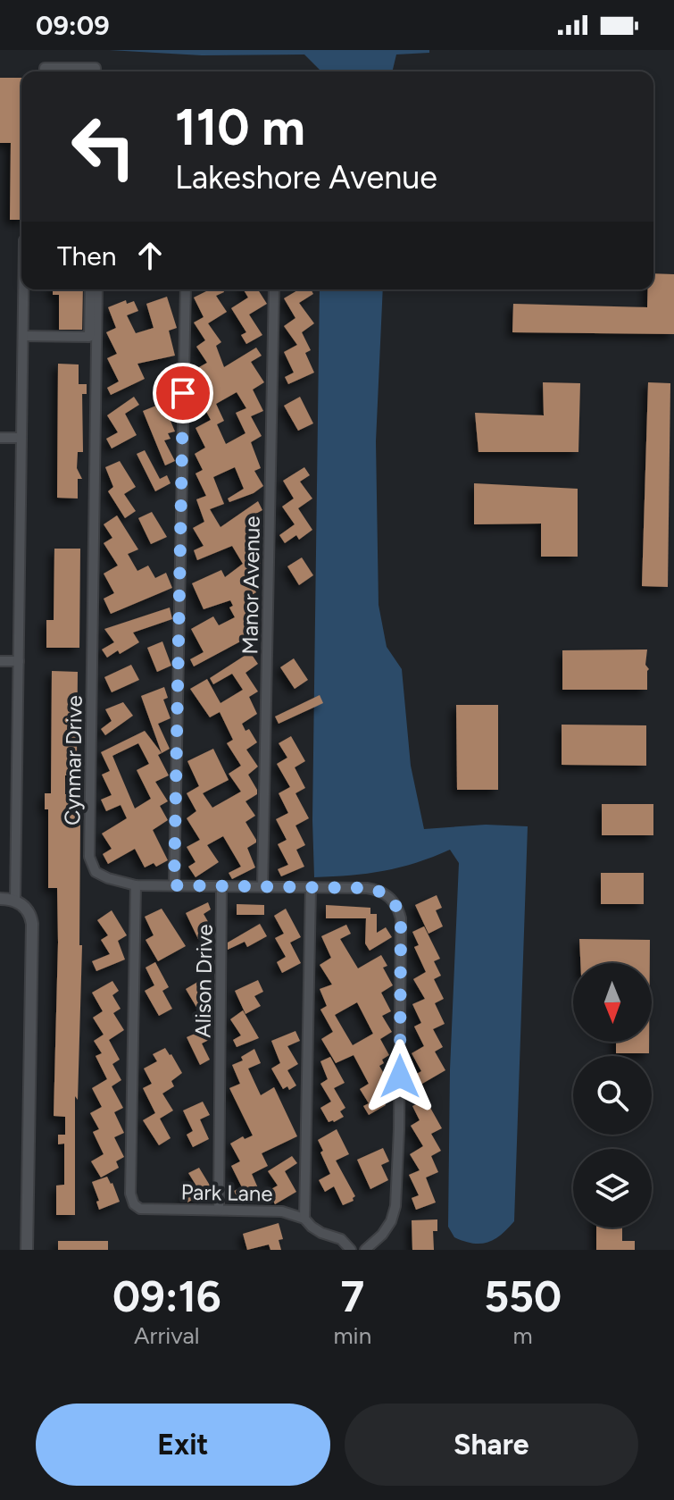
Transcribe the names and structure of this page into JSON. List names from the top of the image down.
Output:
{
  "streets": {
    "street": [
      "Manor Avenue",
      "Cynmar Drive",
      "Alison Drive",
      "Park Lane"
    ]
  },
  "crossings": [
    ["Cynmar Drive", "Park Lane"],
    ["Alison Drive", "Park Lane"]
  ],
  "north": "bottom",
  "page": {
    "status": "09:09",
    "turn": ["110 m", "Lakeshore Avenue"],
    "then": "Then",
    "eta": [
      "09:16",
      "Arrival",
      "7",
      "min",
      "550",
      "m"
    ],
    "buttons": ["Exit", "Share"]
  }
}
